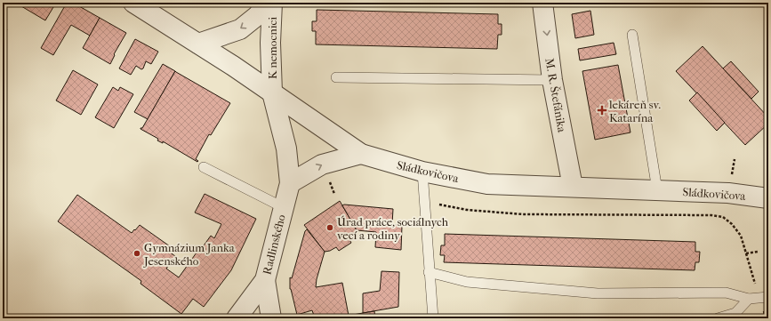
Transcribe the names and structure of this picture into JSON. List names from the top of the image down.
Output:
{
  "streets": {
    "street": [
      "K nemocnici",
      "M. R. Štefánika",
      "Sládkovičova",
      "Radlinského"
    ]
  },
  "crossings": [
    ["K nemocnici", "Sládkovičova"],
    ["K nemocnici", "Radlinského"],
    ["M. R. Štefánika", "Sládkovičova"],
    ["Sládkovičova", "Radlinského"]
  ],
  "one_way": ["M. R. Štefánika"],
  "places": {
    "health": ["lekáreň sv. Katarína"],
    "other": ["Úrad práce, sociálnych vecí a rodiny", "Gymnázium Janka Jesenského"]
  }
}
